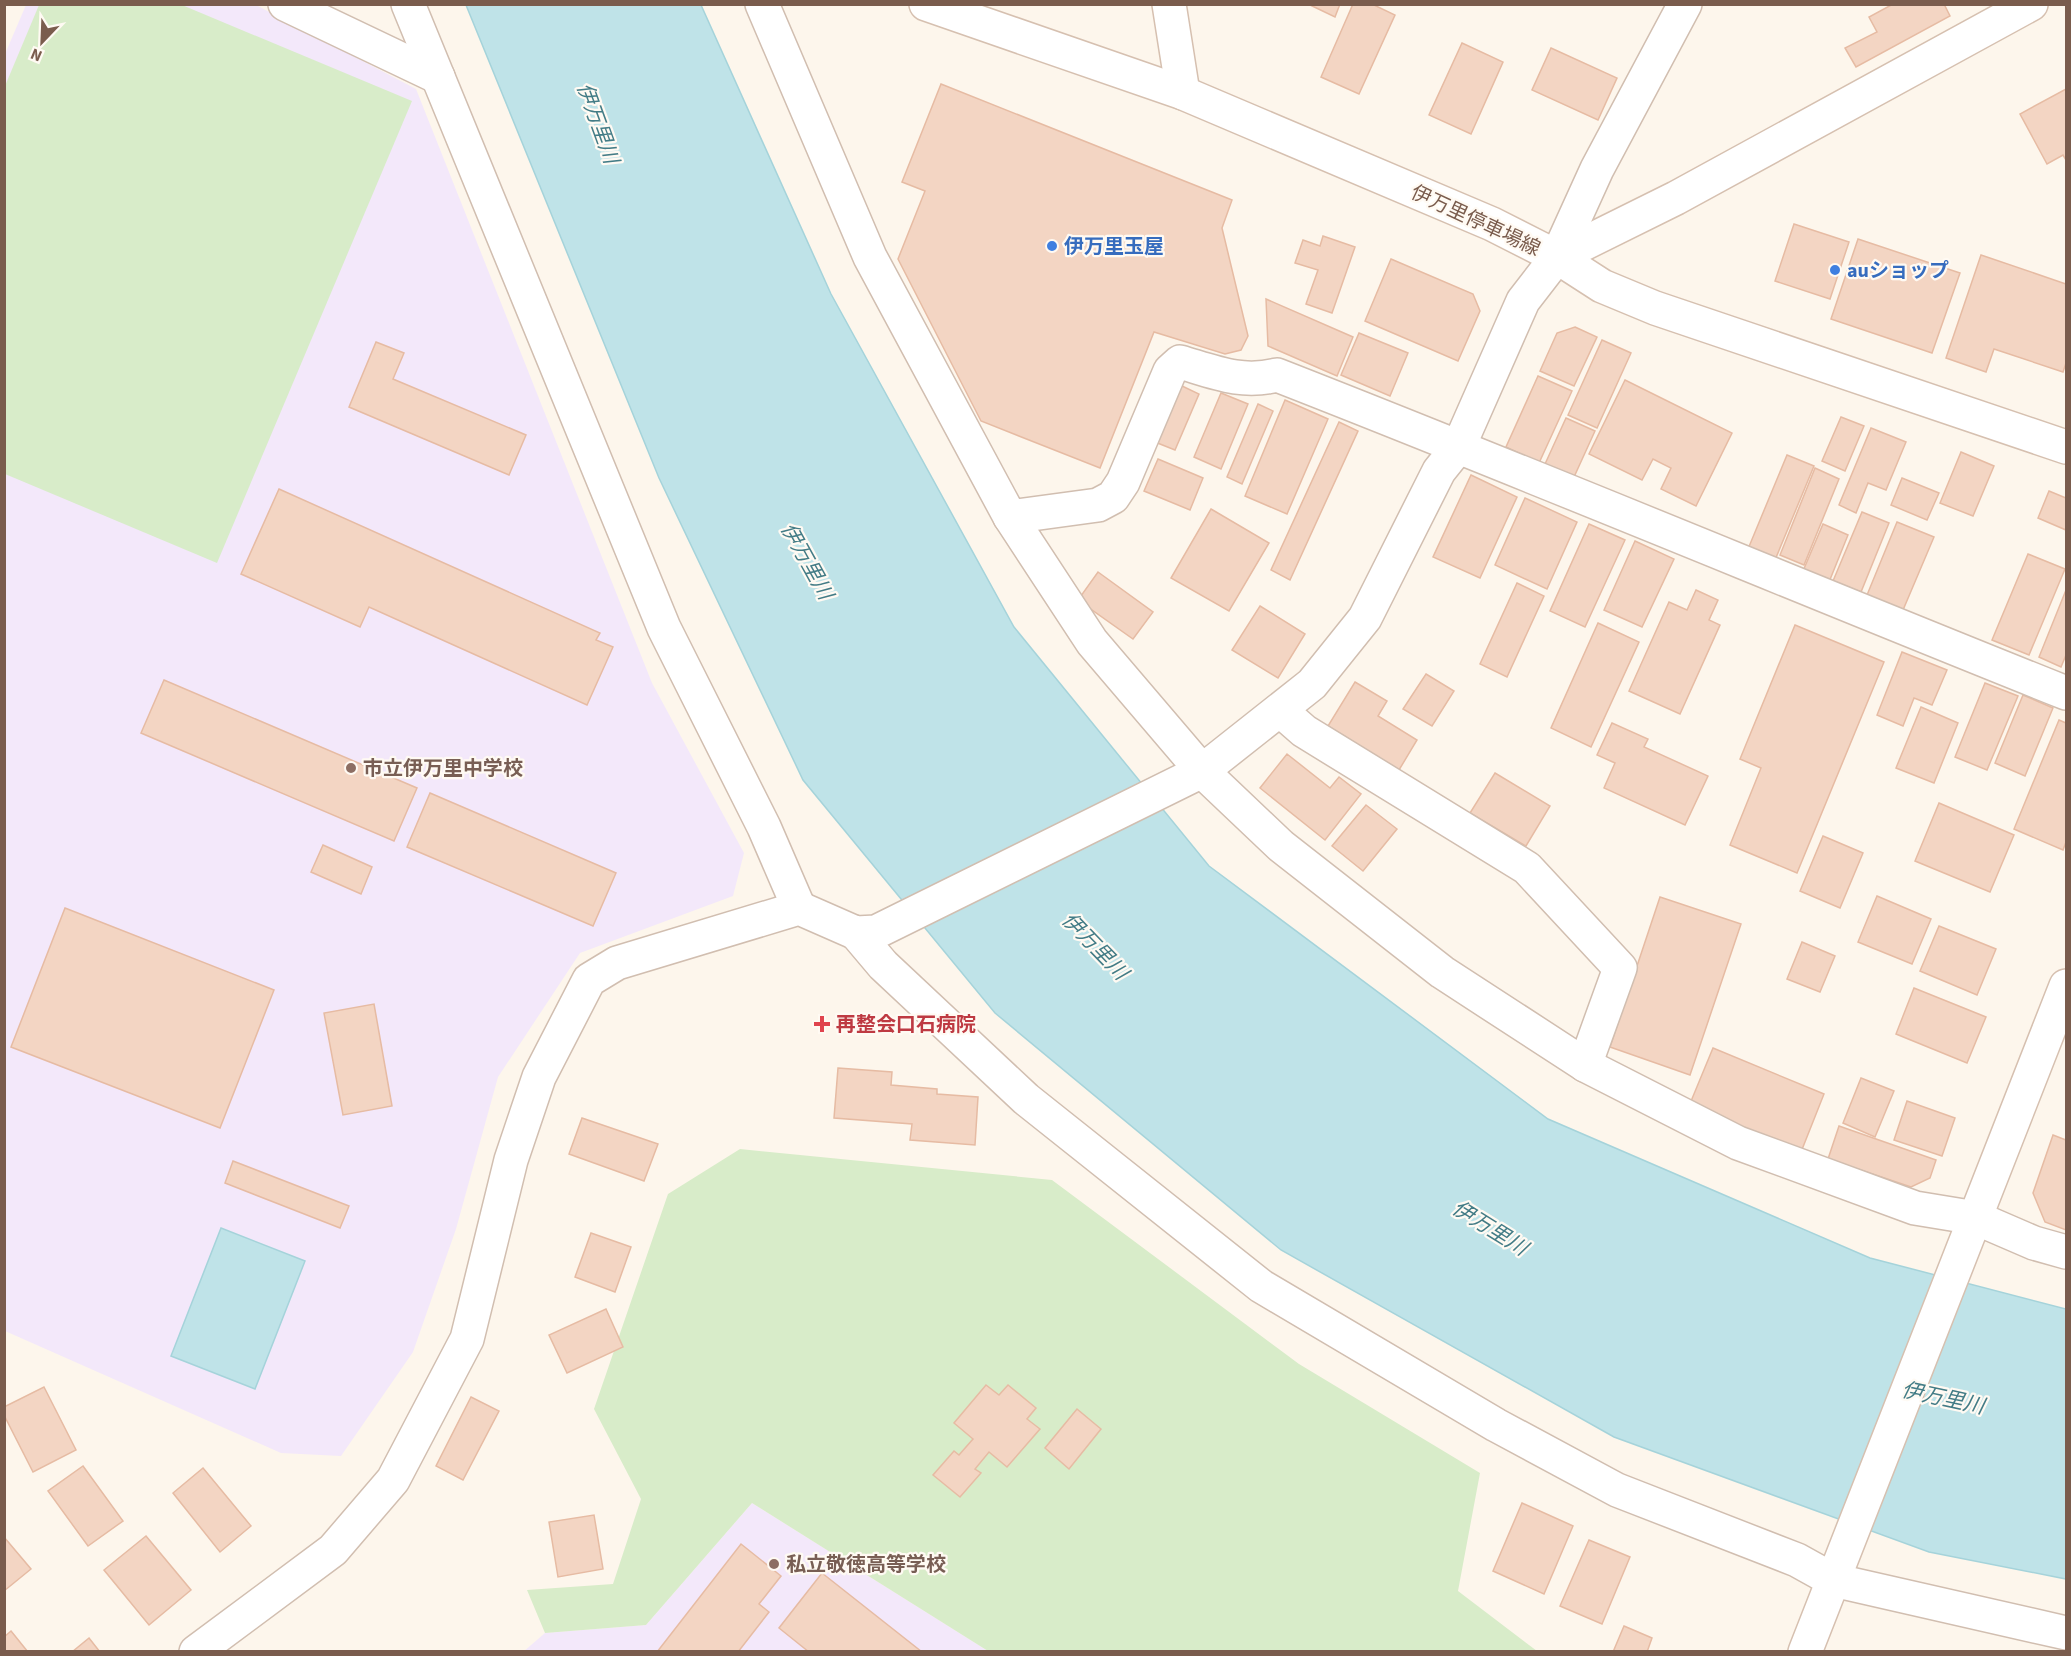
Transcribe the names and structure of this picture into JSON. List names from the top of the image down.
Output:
{
  "streets": {
    "street": ["伊万里停車場線"]
  },
  "water": ["伊万里川"],
  "places": {
    "other": [
      "伊万里玉屋",
      "auショップ",
      "市立伊万里中学校",
      "私立敬徳高等学校"
    ],
    "health": ["再整会口石病院"]
  },
  "north": "bottom left"
}
